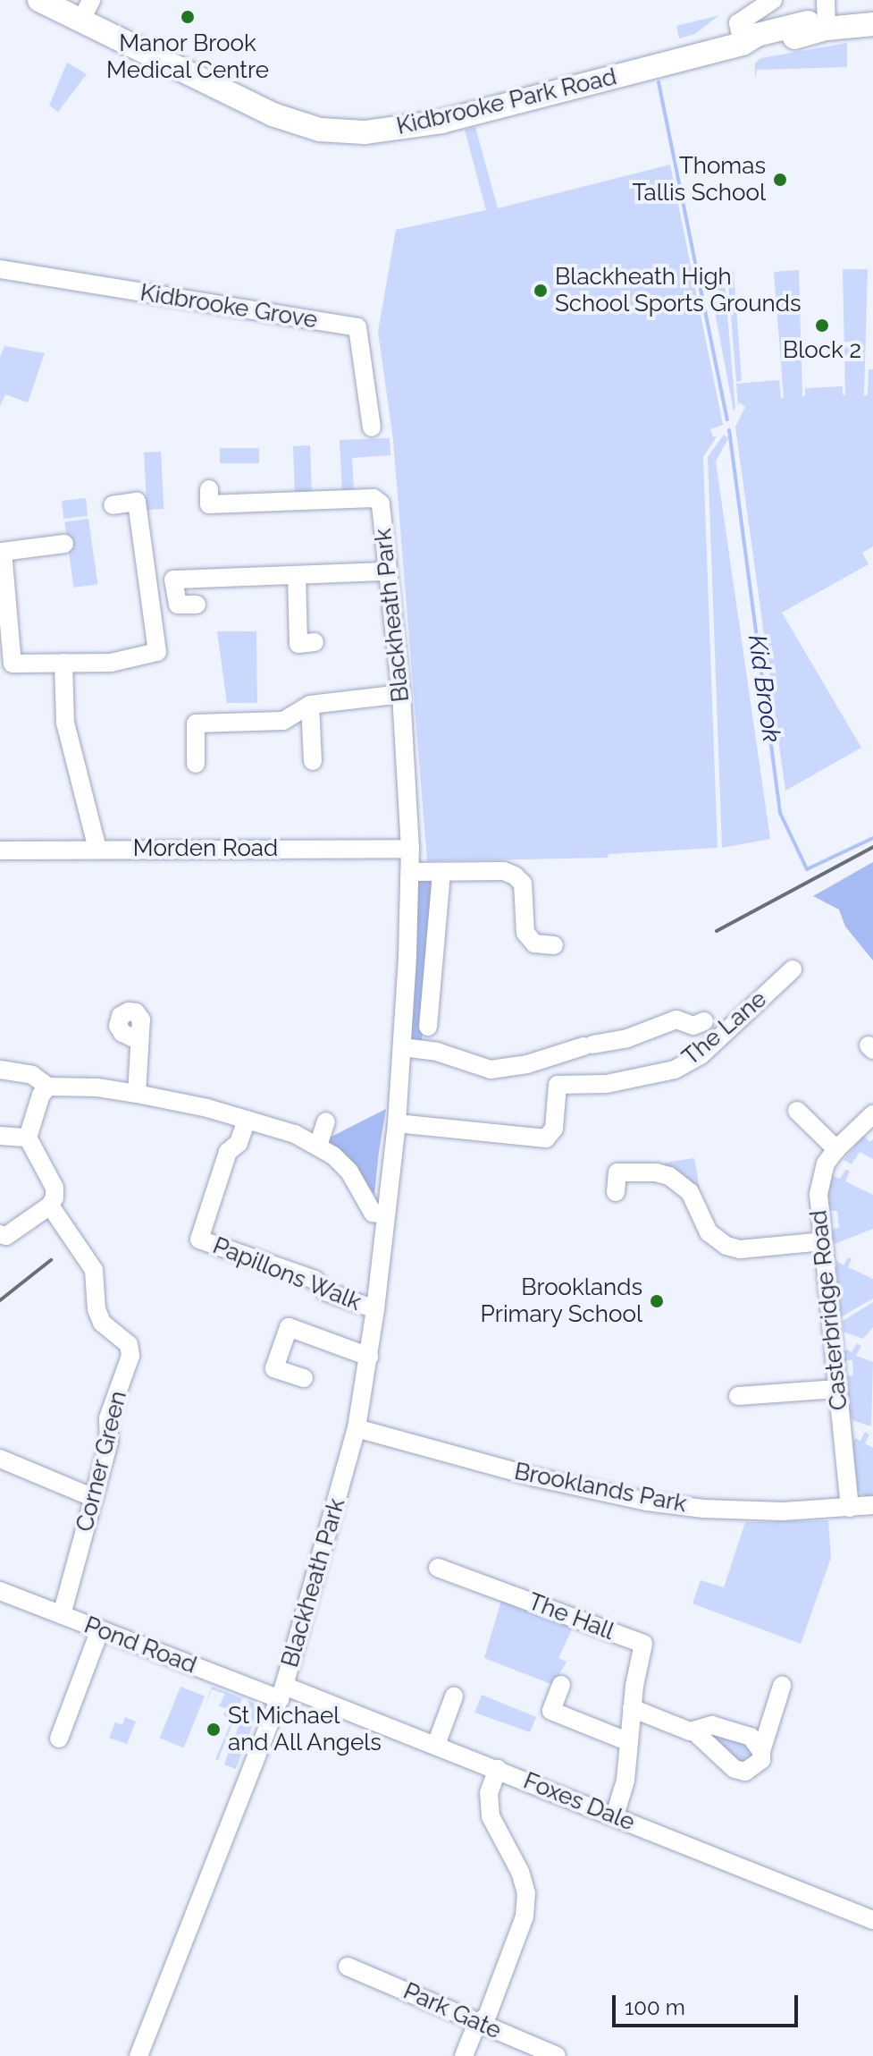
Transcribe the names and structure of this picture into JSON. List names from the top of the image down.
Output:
{
  "streets": {
    "main road": ["Kidbrooke Park Road"],
    "street": [
      "Kidbrooke Grove",
      "Blackheath Park",
      "Morden Road",
      "The Lane",
      "Papillons Walk",
      "Casterbridge Road",
      "Corner Green",
      "Brooklands Park",
      "The Hall",
      "Pond Road",
      "Foxes Dale",
      "Park Gate"
    ]
  },
  "crossings": [
    ["Blackheath Park", "Morden Road"],
    ["Blackheath Park", "The Lane"],
    ["Blackheath Park", "Papillons Walk"],
    ["Blackheath Park", "Brooklands Park"],
    ["Blackheath Park", "Pond Road"],
    ["Blackheath Park", "Foxes Dale"],
    ["Casterbridge Road", "Brooklands Park"],
    ["Corner Green", "Pond Road"],
    ["The Hall", "Foxes Dale"],
    ["Pond Road", "Foxes Dale"]
  ],
  "water": ["Kid Brook"],
  "places": [
    "Manor Brook Medical Centre",
    "Thomas Tallis School",
    "Blackheath High School Sports Grounds",
    "Block 2",
    "Brooklands Primary School",
    "St Michael and All Angels"
  ],
  "scale_bar": "100 m"
}
